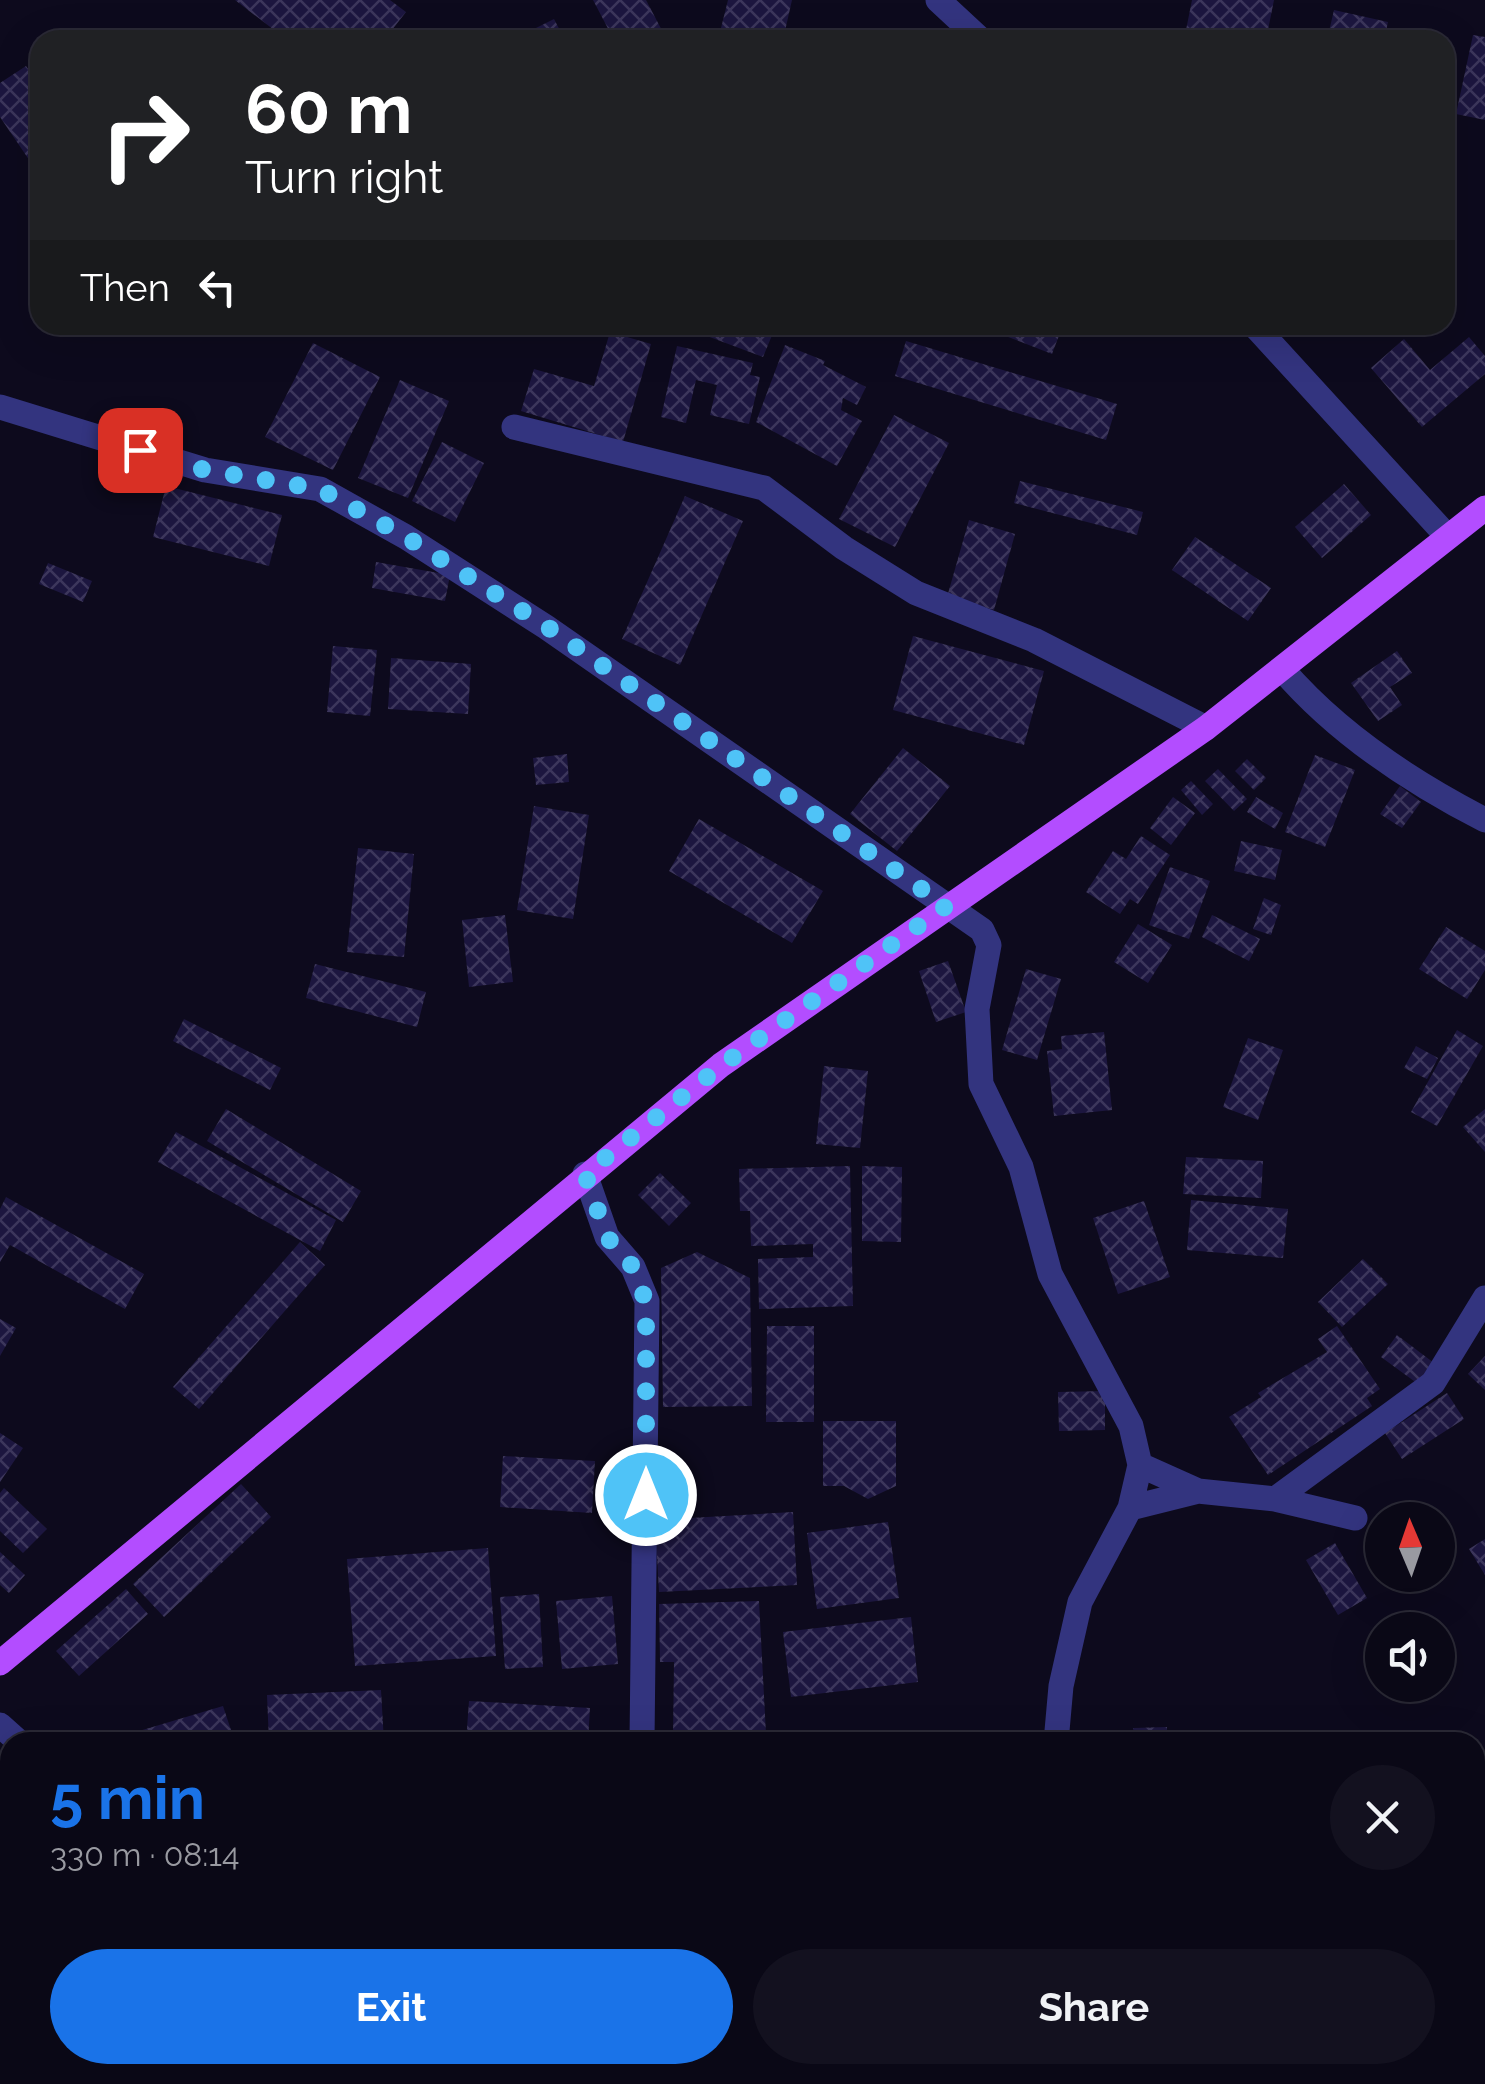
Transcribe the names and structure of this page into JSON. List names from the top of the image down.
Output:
{
  "north": "top",
  "page": {
    "turn": ["60 m", "Turn right"],
    "then": "Then",
    "heading": ["5 min", "330 m · 08:14"],
    "buttons": ["Exit", "Share"]
  }
}
